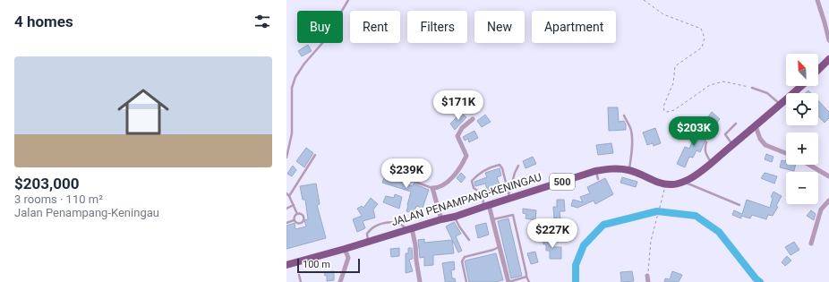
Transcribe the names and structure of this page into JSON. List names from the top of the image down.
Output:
{
  "streets": {
    "main road": ["500", "JALAN PENAMPANG-KENINGAU"]
  },
  "scale_bar": "100 m",
  "north": "top left",
  "page": {
    "heading": "4 homes",
    "chip": [
      "Buy",
      "Rent",
      "Filters",
      "New",
      "Apartment"
    ],
    "list": [
      {
        "name": "$203,000",
        "note": "3 rooms · 110 m² · Jalan Penampang-Keningau"
      }
    ],
    "map_buttons": ["+", "−"],
    "price": [
      "$171K",
      "$203K",
      "$239K",
      "$227K"
    ],
    "scale": "100 m"
  }
}
